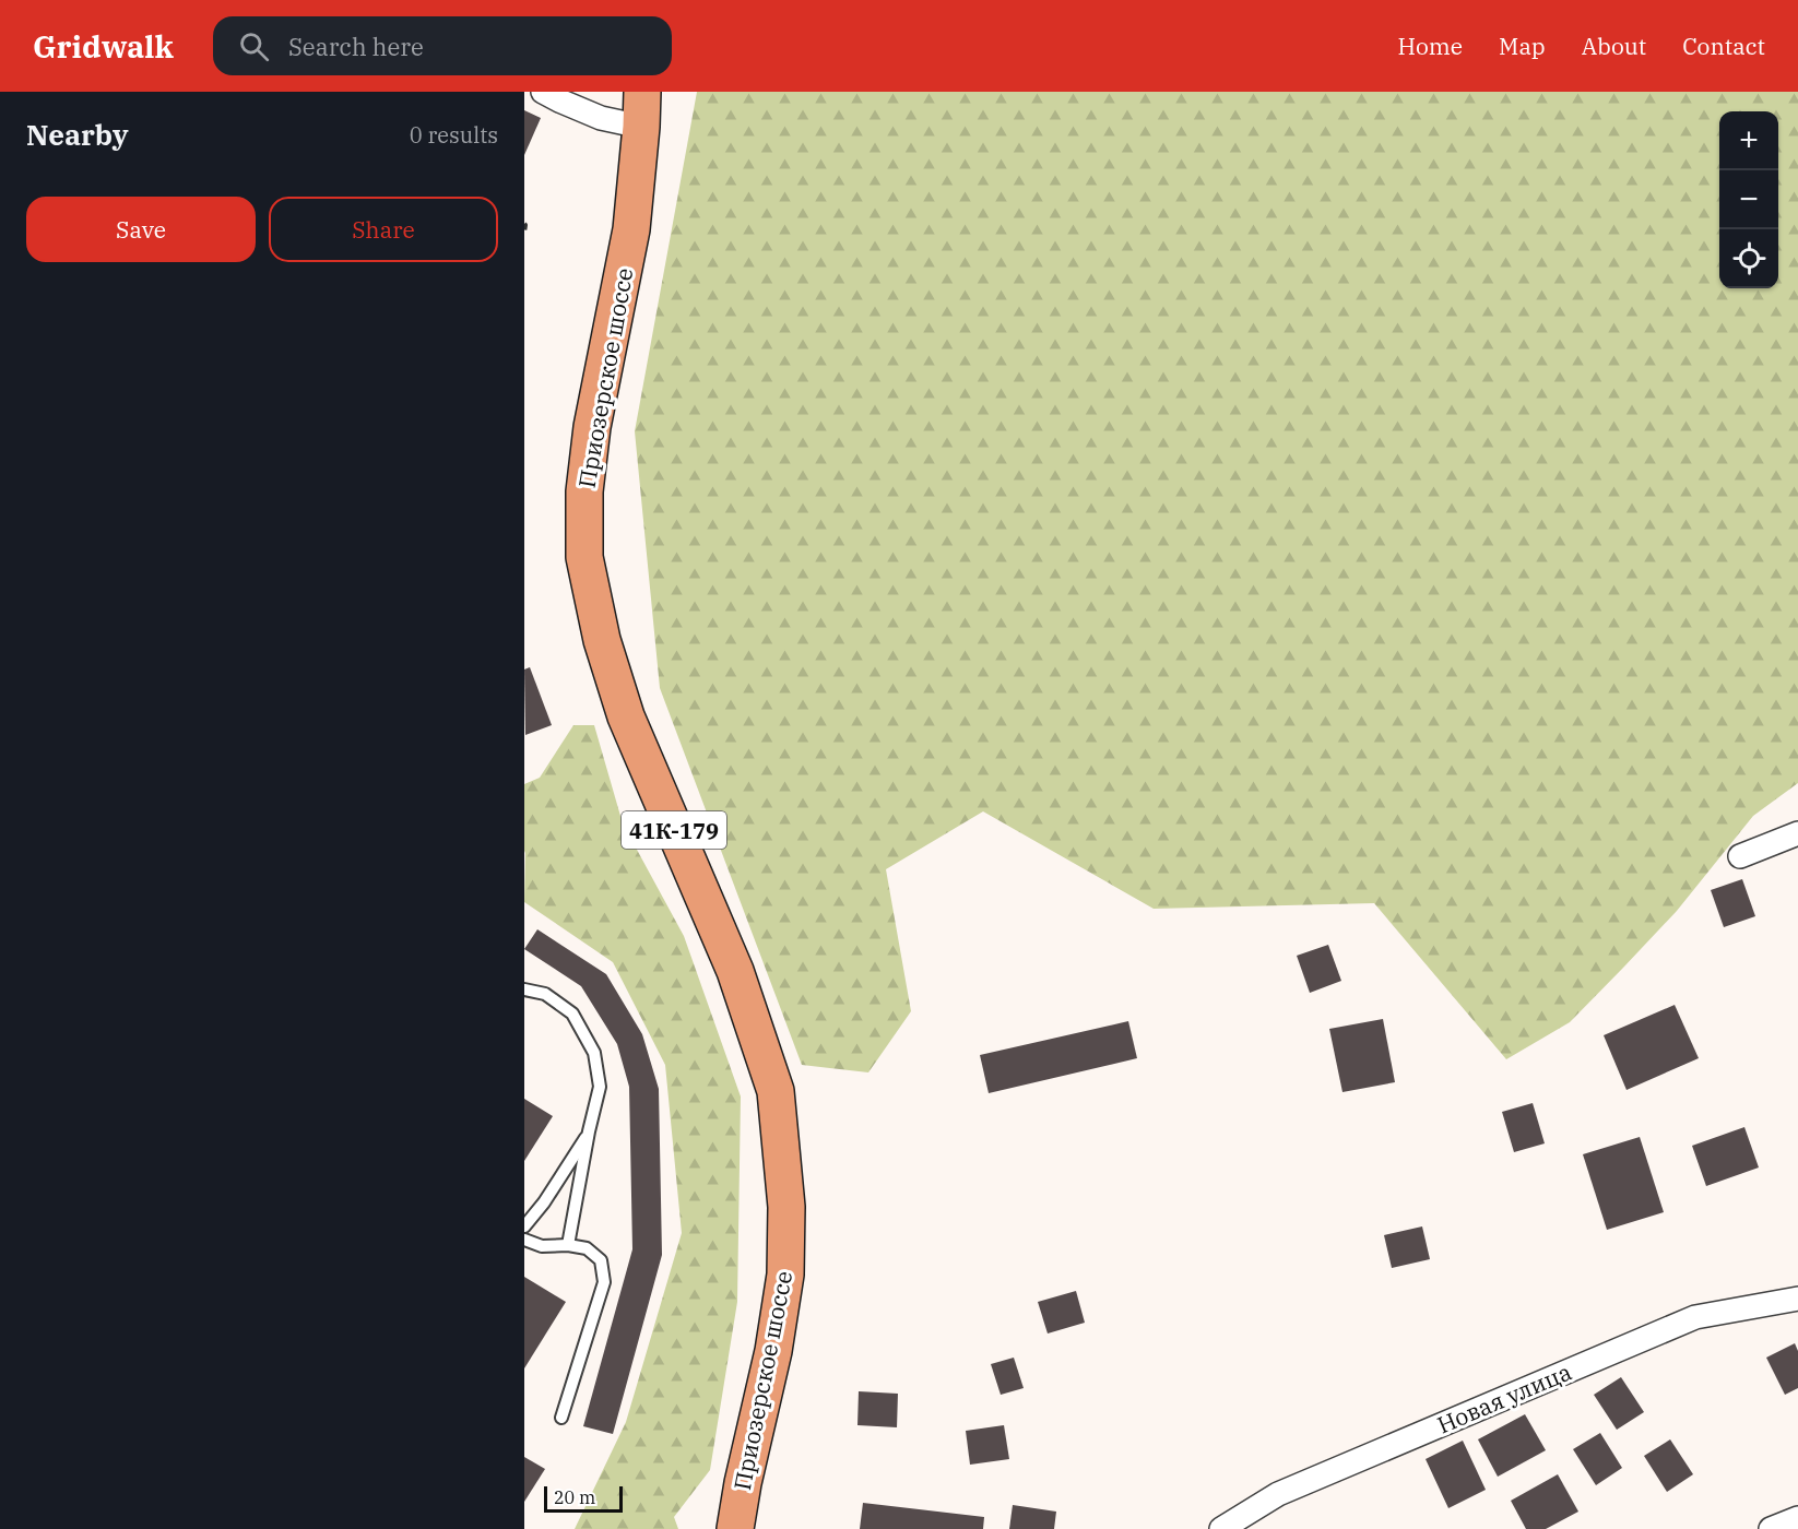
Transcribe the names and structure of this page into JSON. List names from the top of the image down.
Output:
{
  "streets": {
    "main road": ["Приозерское шоссе", "41К-179"],
    "street": ["Новая улица"]
  },
  "scale_bar": "20 m",
  "page": {
    "header": "Gridwalk",
    "search": "Search here",
    "nav": [
      "Home",
      "Map",
      "About",
      "Contact"
    ],
    "heading": ["Nearby", "0 results"],
    "map_buttons": ["+", "−"],
    "buttons": ["Save", "Share"],
    "scale": "20 m"
  }
}
